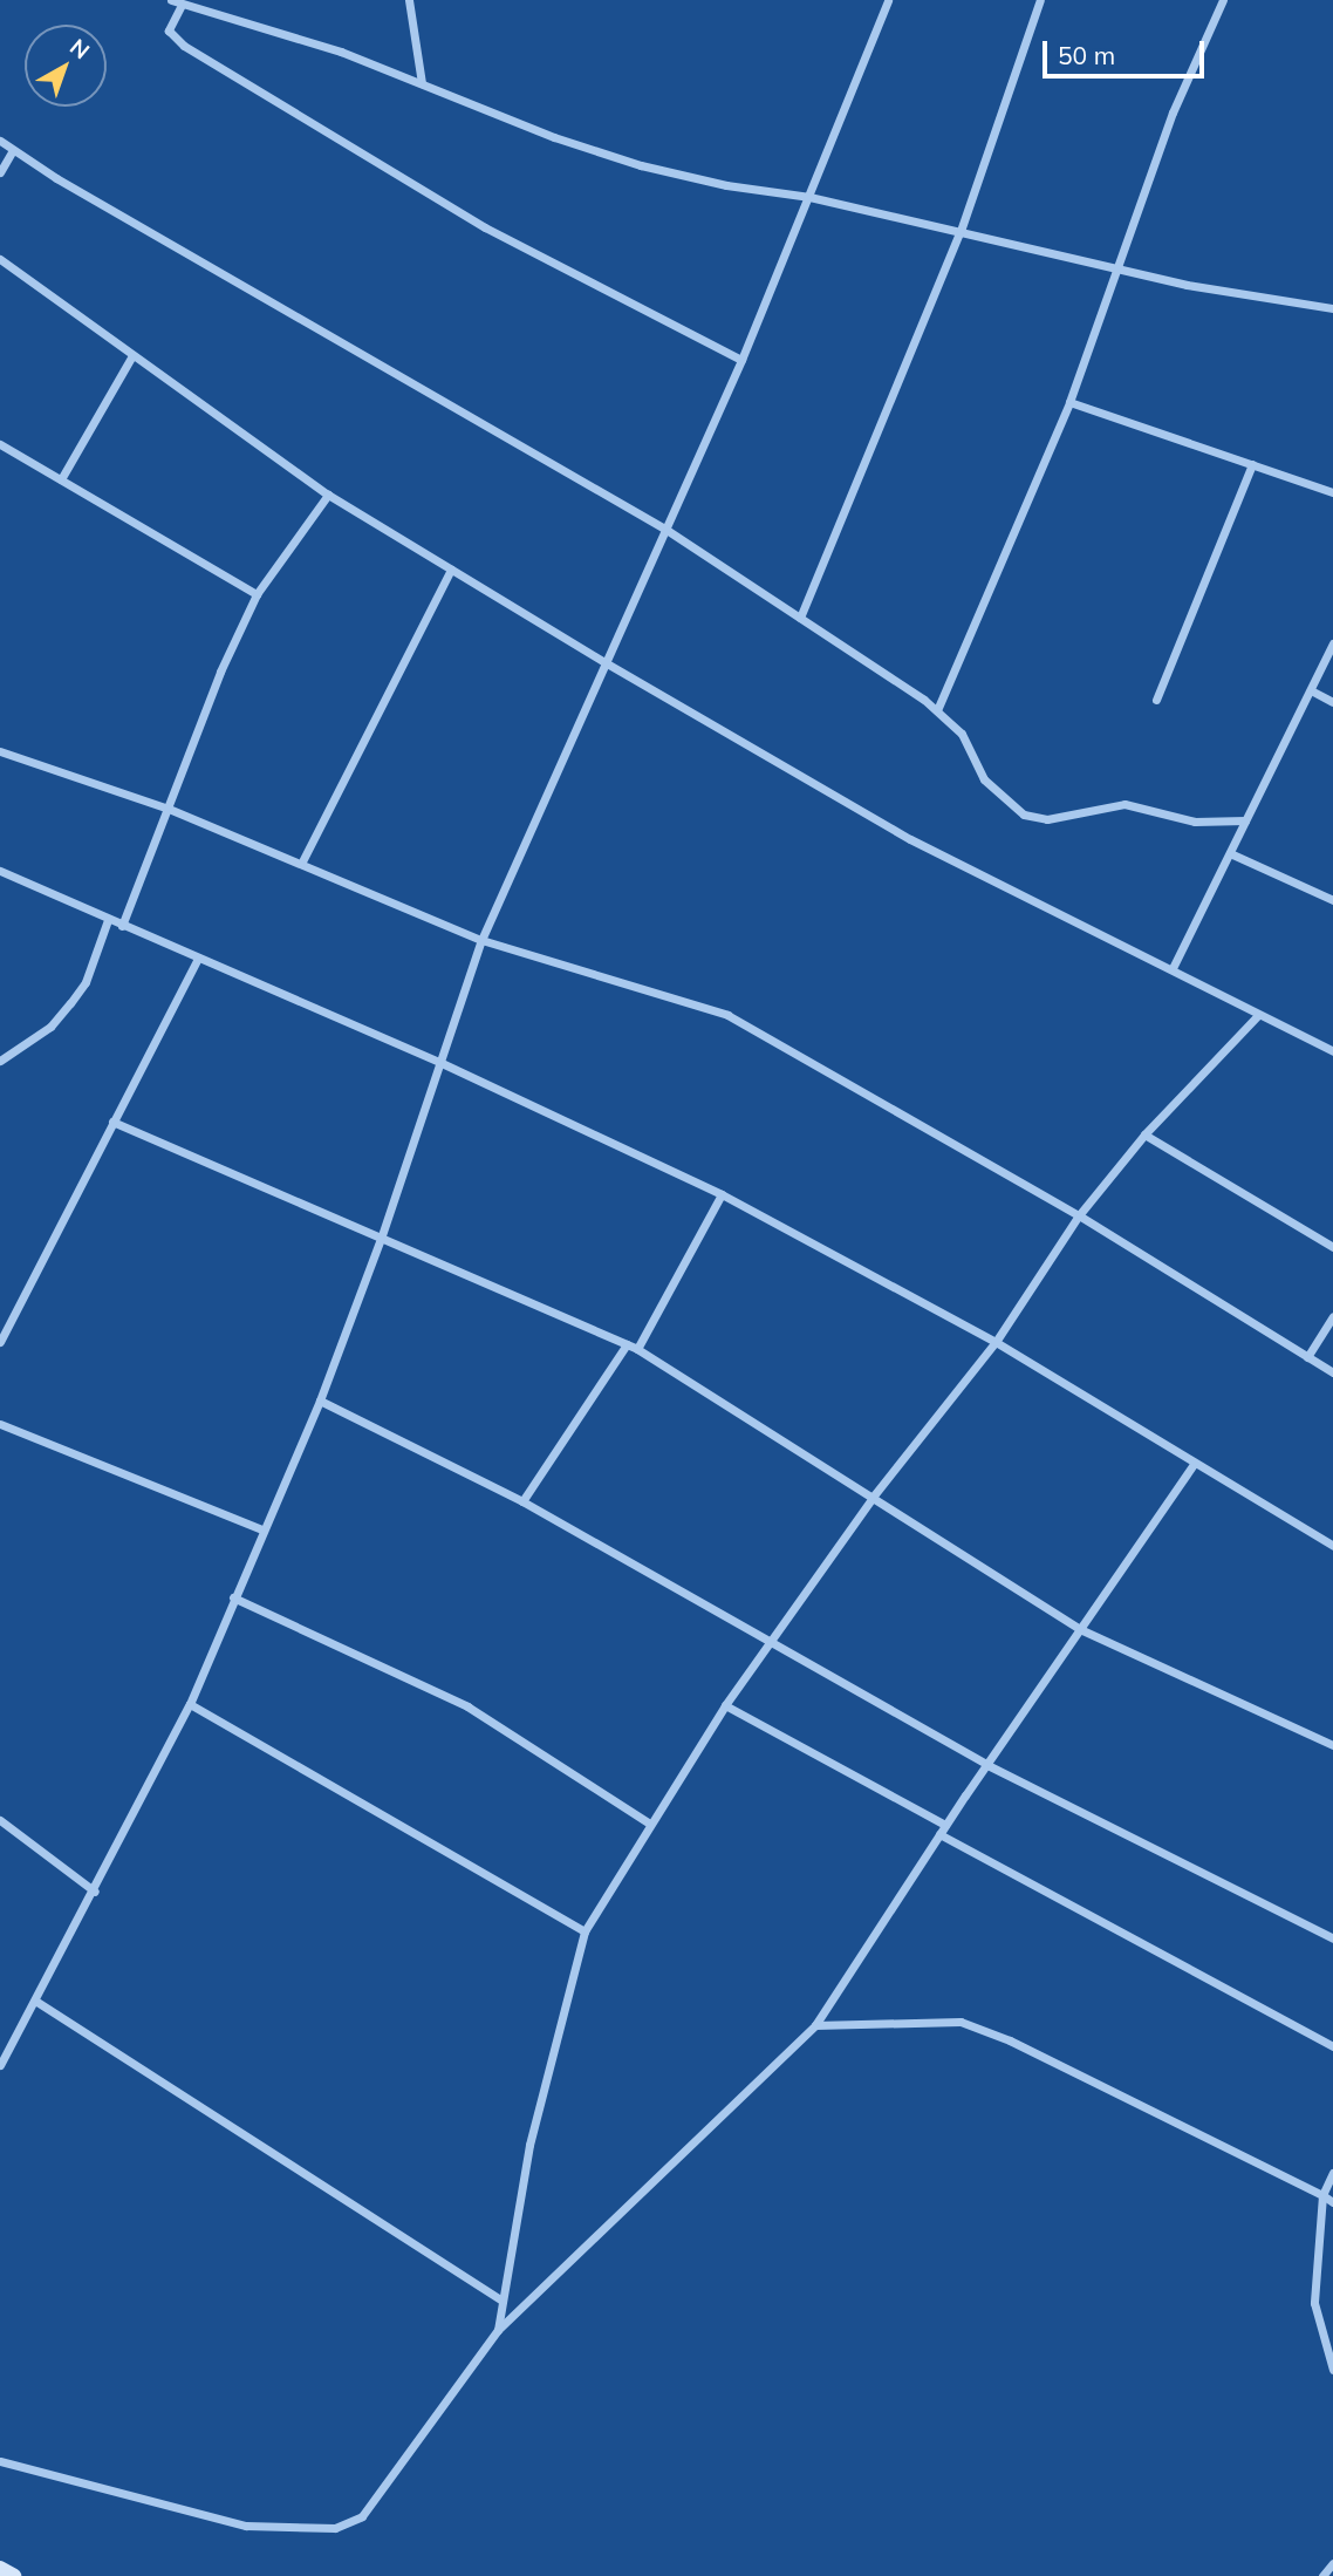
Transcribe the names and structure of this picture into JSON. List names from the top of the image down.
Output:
{
  "scale_bar": "50 m",
  "north": "top right"
}
